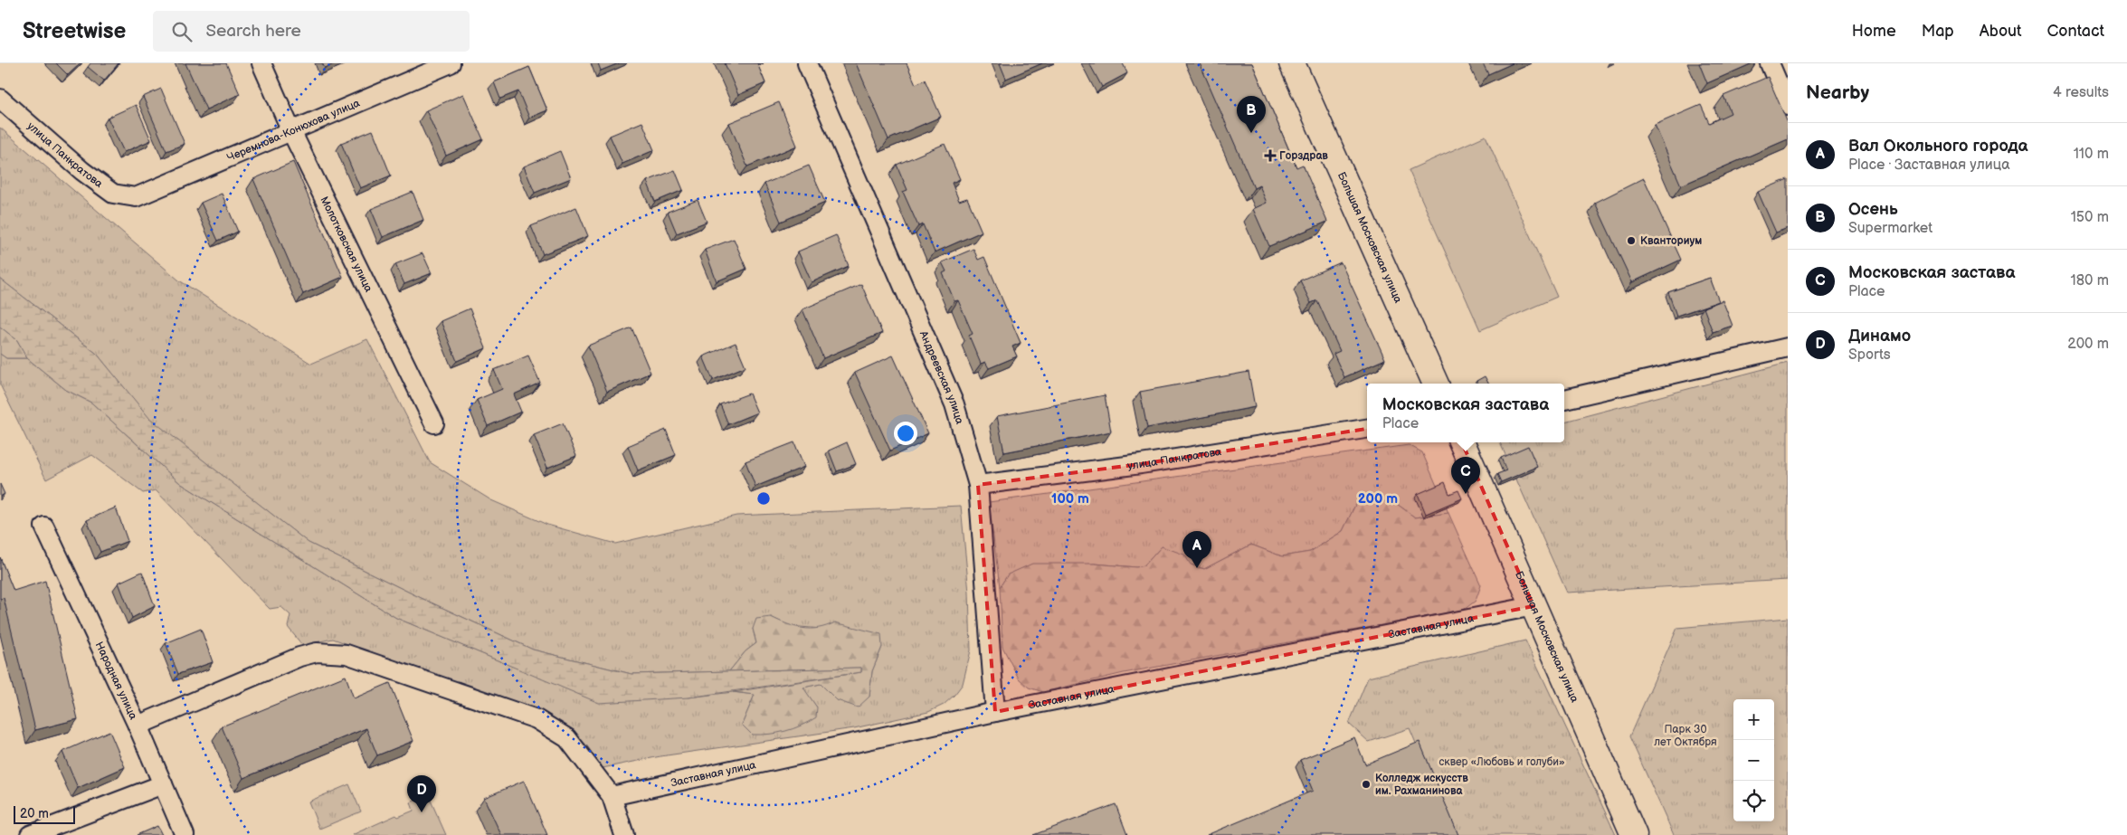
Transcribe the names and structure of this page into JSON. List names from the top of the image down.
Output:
{
  "streets": {
    "main road": ["Большая Московская улица"],
    "street": [
      "Черемнова-Конюхова улица",
      "улица Панкратова",
      "Молотковская улица",
      "Андреевская улица",
      "Заставная улица",
      "Народная улица"
    ]
  },
  "crossings": [
    ["Черемнова-Конюхова улица", "улица Панкратова"],
    ["Черемнова-Конюхова улица", "Молотковская улица"],
    ["улица Панкратова", "Андреевская улица"],
    ["Большая Московская улица", "Заставная улица"],
    ["Андреевская улица", "Заставная улица"]
  ],
  "parks": ["Парк 30 лет Октября", "сквер «Любовь и голуби»"],
  "places": {
    "health": ["Горздрав"],
    "other": ["Кванториум", "Колледж искусств им. Рахманинова"]
  },
  "scale_bar": "20 m",
  "page": {
    "header": "Streetwise",
    "search": "Search here",
    "nav": [
      "Home",
      "Map",
      "About",
      "Contact"
    ],
    "heading": ["Nearby", "4 results"],
    "pins": [
      "B",
      "C",
      "A",
      "D"
    ],
    "list": [
      {
        "mark": "A",
        "name": "Вал Окольного города",
        "note": "Place · Заставная улица",
        "value": "110 m"
      },
      {
        "mark": "B",
        "name": "Осень",
        "note": "Supermarket",
        "value": "150 m"
      },
      {
        "mark": "C",
        "name": "Московская застава",
        "note": "Place",
        "value": "180 m"
      },
      {
        "mark": "D",
        "name": "Динамо",
        "note": "Sports",
        "value": "200 m"
      }
    ],
    "popup": ["Московская застава", "Place"],
    "map_buttons": ["+", "−"],
    "scale": "20 m"
  },
  "rings": ["100 m", "200 m"]
}
